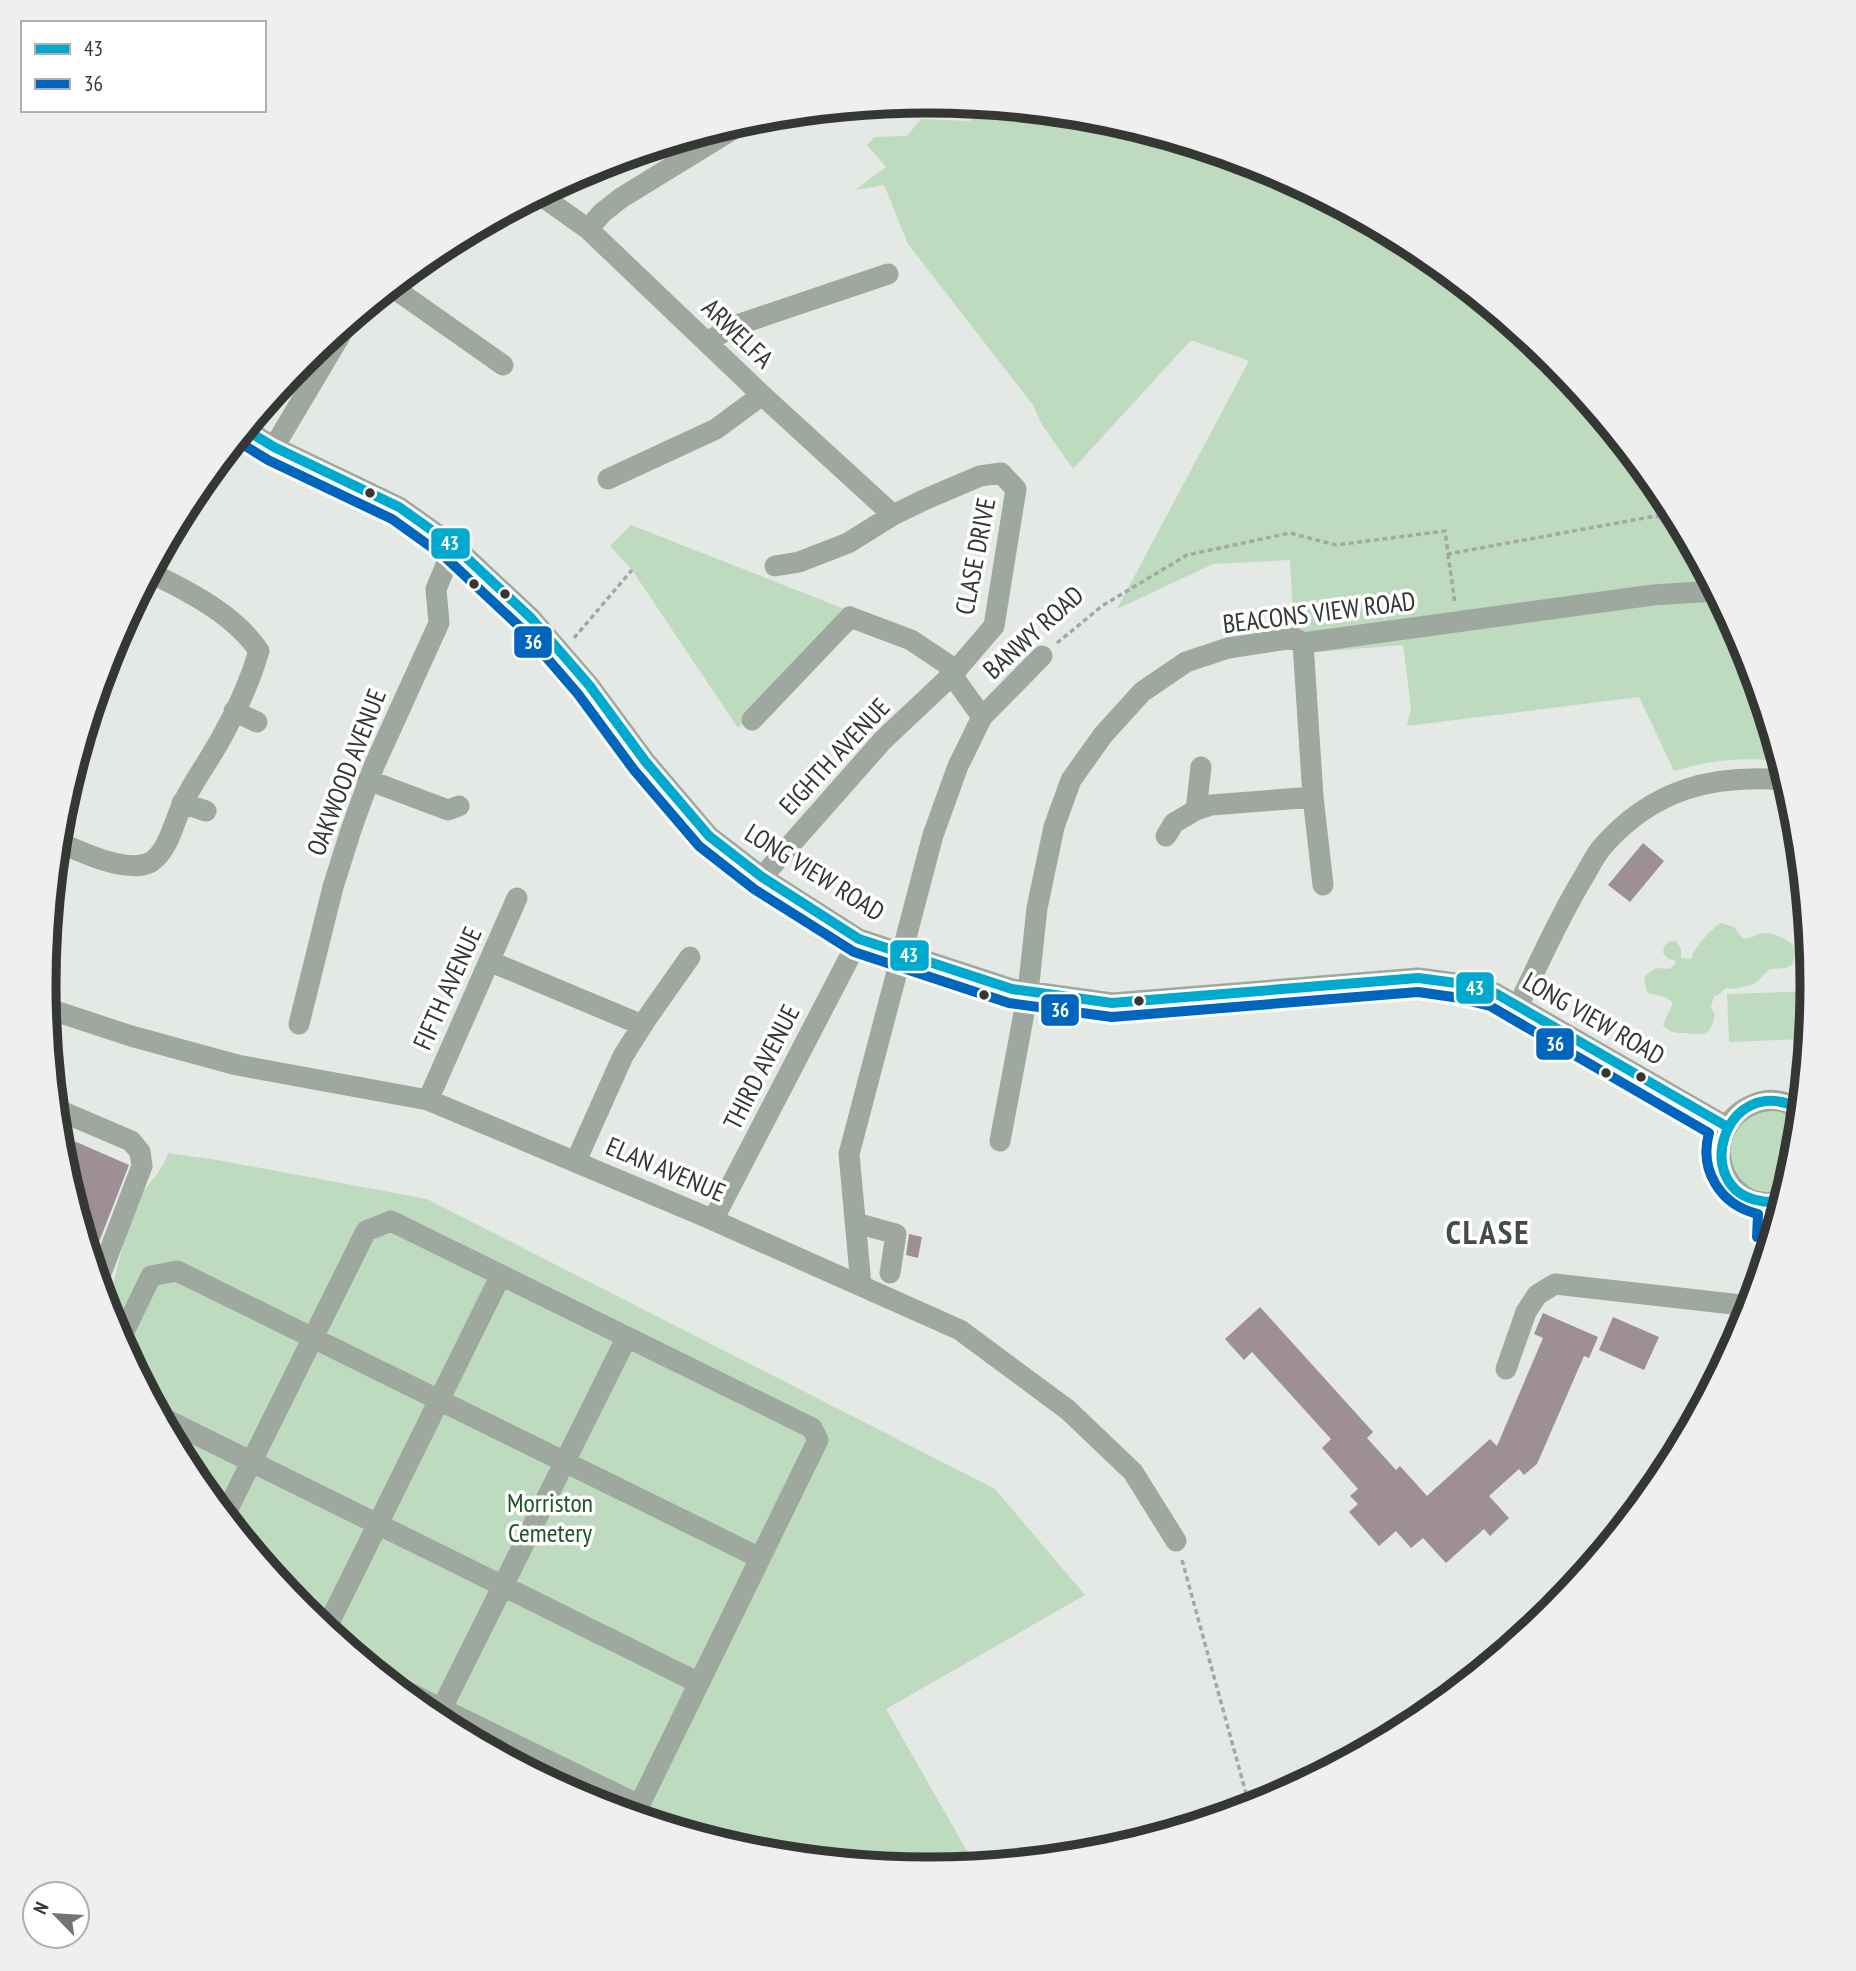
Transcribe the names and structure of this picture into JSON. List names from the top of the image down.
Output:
{
  "streets": {
    "street": [
      "ARWELFA",
      "CLASE DRIVE",
      "BEACONS VIEW ROAD",
      "BANWY ROAD",
      "EIGHTH AVENUE",
      "OAKWOOD AVENUE",
      "LONG VIEW ROAD",
      "FIFTH AVENUE",
      "THIRD AVENUE",
      "ELAN AVENUE"
    ]
  },
  "crossings": [
    ["ARWELFA", "CLASE DRIVE"],
    ["CLASE DRIVE", "EIGHTH AVENUE"],
    ["BEACONS VIEW ROAD", "LONG VIEW ROAD"],
    ["BANWY ROAD", "LONG VIEW ROAD"],
    ["BANWY ROAD", "ELAN AVENUE"],
    ["EIGHTH AVENUE", "LONG VIEW ROAD"],
    ["OAKWOOD AVENUE", "LONG VIEW ROAD"],
    ["LONG VIEW ROAD", "THIRD AVENUE"],
    ["FIFTH AVENUE", "ELAN AVENUE"],
    ["THIRD AVENUE", "ELAN AVENUE"]
  ],
  "districts": ["CLASE"],
  "parks": ["Morriston Cemetery"],
  "lines": ["transit line 43", "transit line 36"],
  "legend": ["43", "36"],
  "north": "top left"
}
